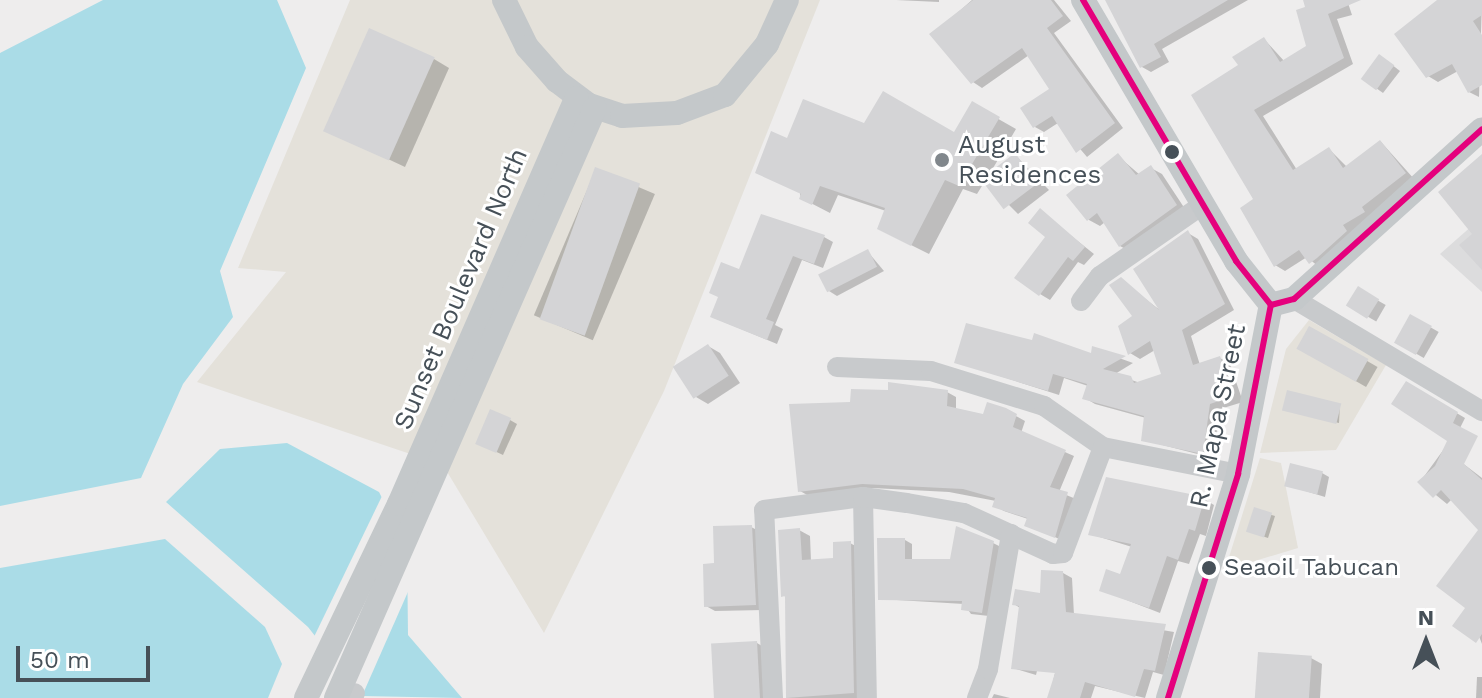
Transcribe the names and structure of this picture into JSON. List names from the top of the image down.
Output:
{
  "streets": {
    "main road": ["Sunset Boulevard North", "R. Mapa Street"]
  },
  "places": ["August Residences", "Seaoil Tabucan"],
  "scale_bar": "50 m",
  "north": "top"
}
